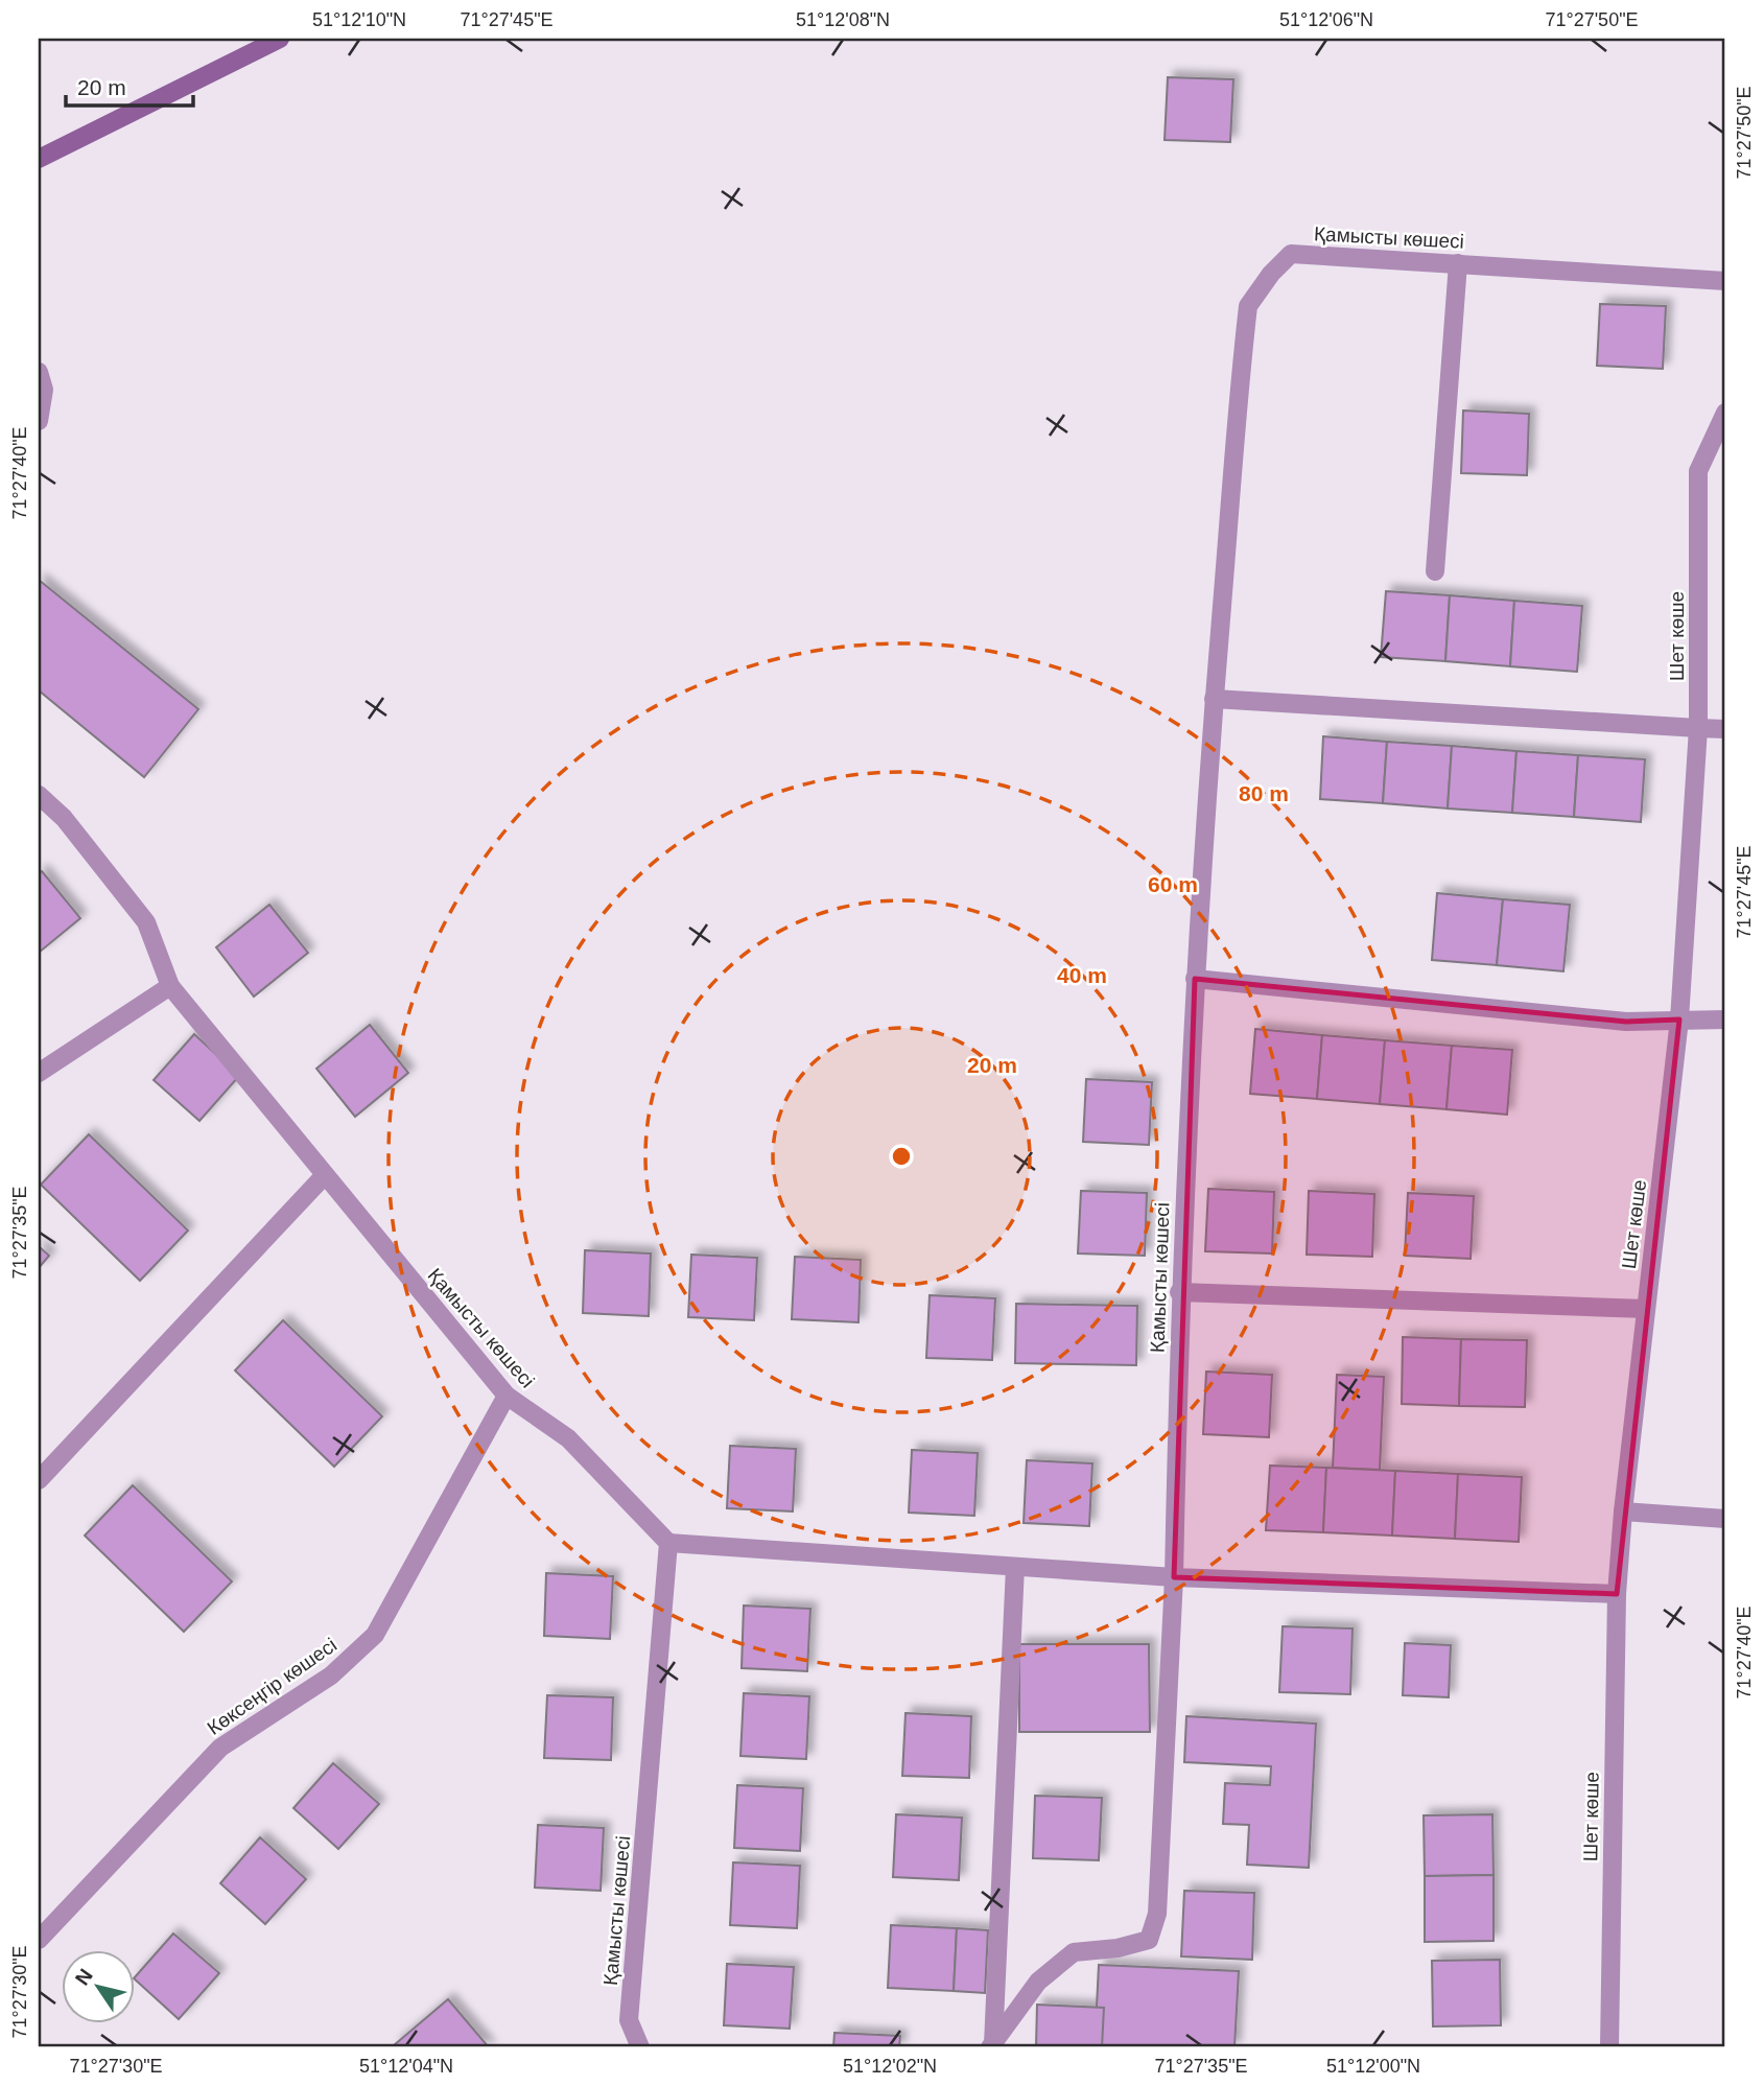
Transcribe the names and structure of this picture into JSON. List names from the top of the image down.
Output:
{
  "streets": {
    "street": ["Қамысты көшесі", "Шет көше", "Көксеңгір көшесі"]
  },
  "crossings": [
    ["Қамысты көшесі", "Көксеңгір көшесі"]
  ],
  "scale_bar": "20 m",
  "north": "top left",
  "coordinates": [
    "51°12'10\"N",
    "71°27'45\"E",
    "51°12'08\"N",
    "51°12'06\"N",
    "71°27'50\"E",
    "71°27'40\"E",
    "71°27'35\"E",
    "71°27'30\"E",
    "51°12'04\"N",
    "51°12'02\"N",
    "51°12'00\"N"
  ],
  "rings": [
    "80 m",
    "60 m",
    "40 m",
    "20 m"
  ]
}
